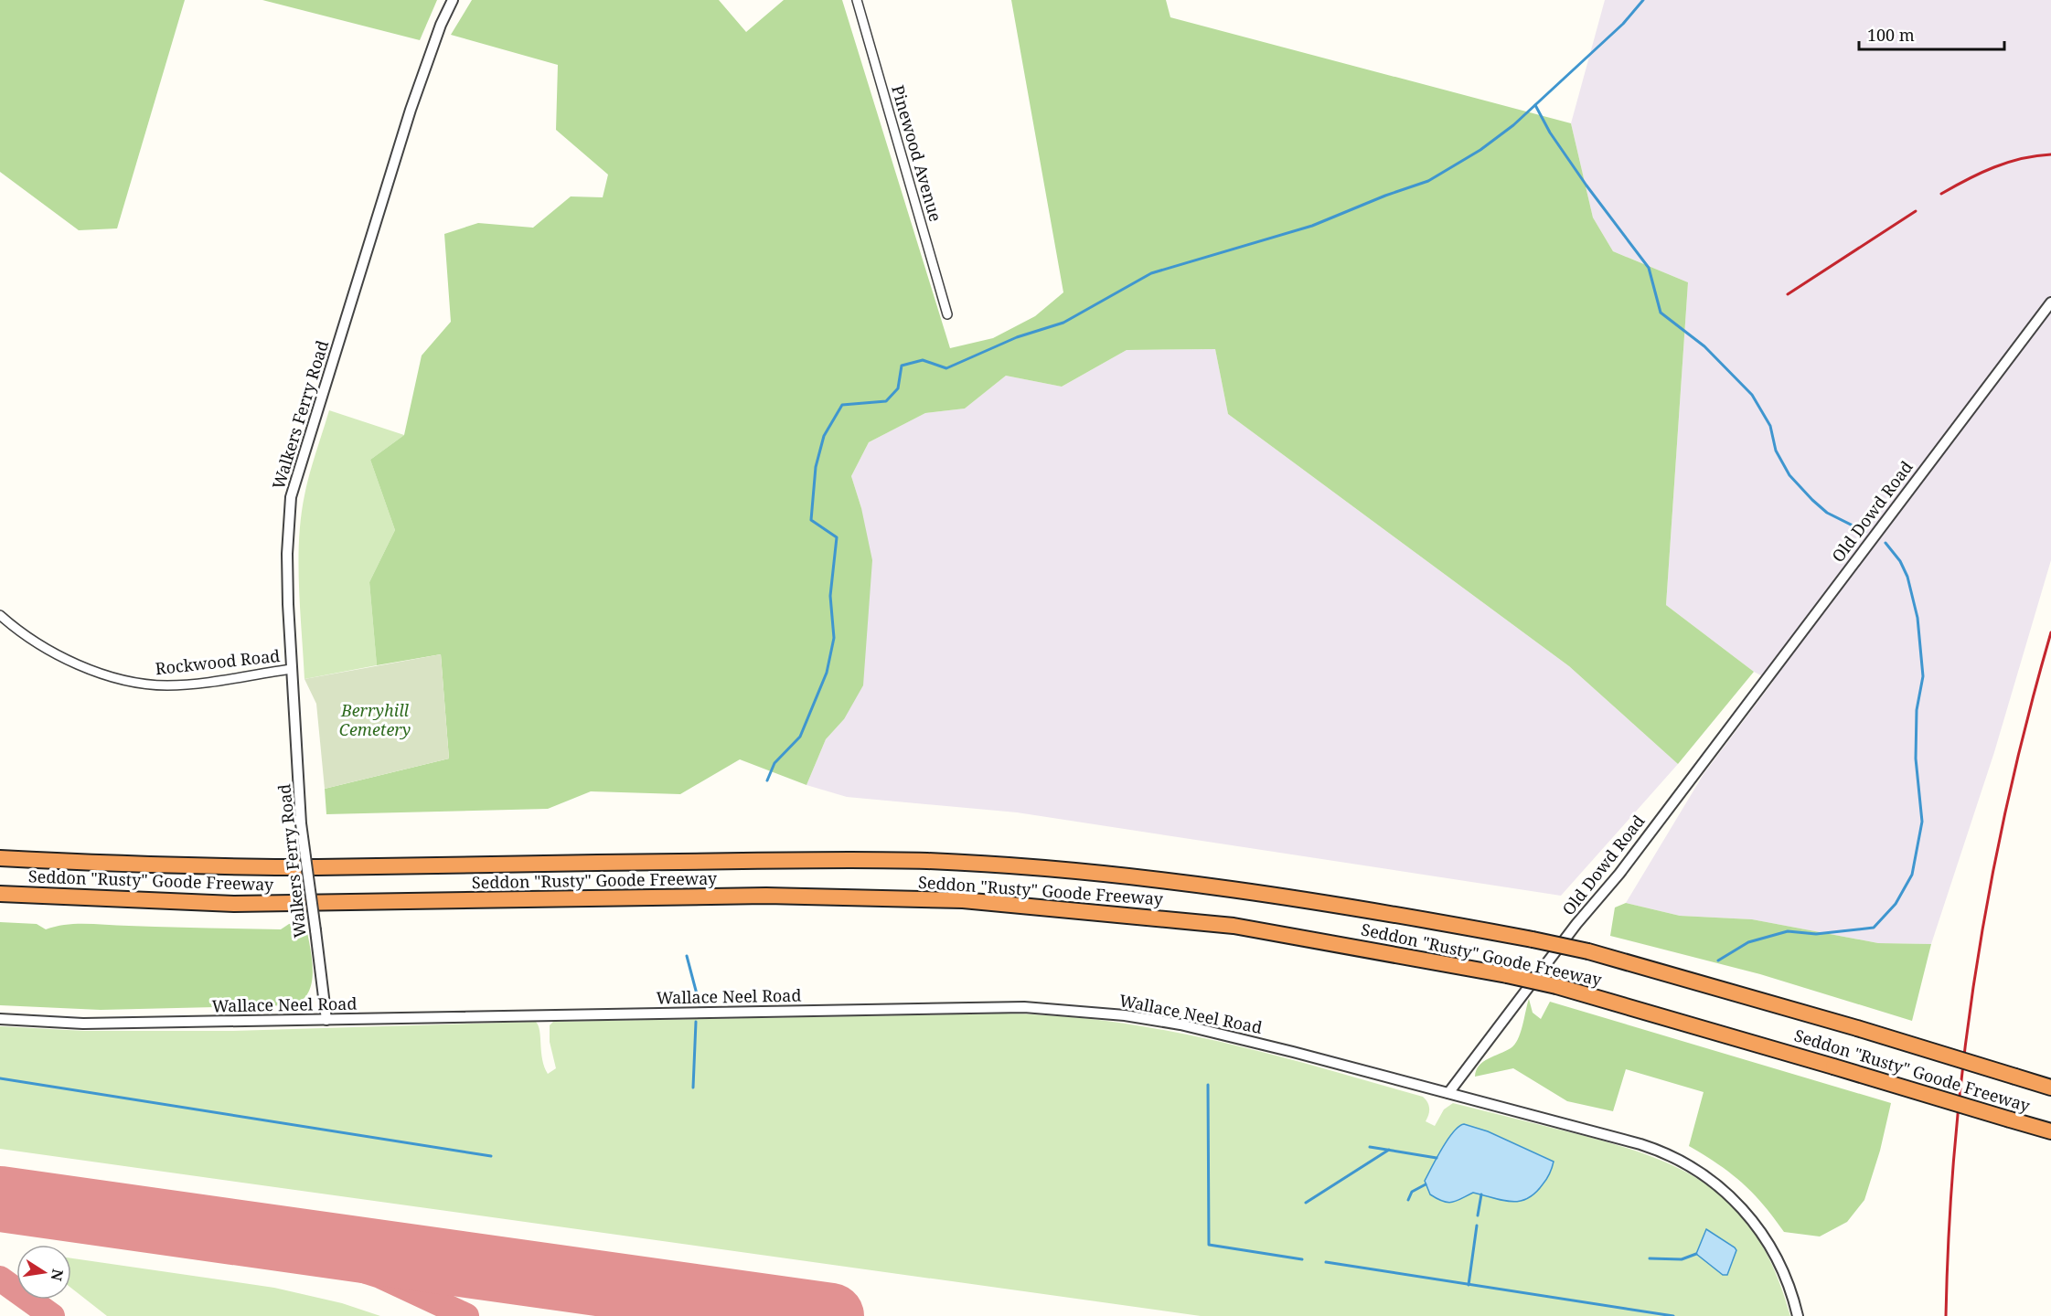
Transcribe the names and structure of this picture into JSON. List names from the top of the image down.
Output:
{
  "streets": {
    "highway": ["Seddon \"Rusty\" Goode Freeway"],
    "street": [
      "Pinewood Avenue",
      "Walkers Ferry Road",
      "Old Dowd Road",
      "Rockwood Road",
      "Wallace Neel Road"
    ]
  },
  "crossings": [
    ["Walkers Ferry Road", "Rockwood Road"],
    ["Walkers Ferry Road", "Wallace Neel Road"],
    ["Old Dowd Road", "Wallace Neel Road"]
  ],
  "parks": ["Berryhill Cemetery"],
  "scale_bar": "100 m",
  "north": "right"
}
